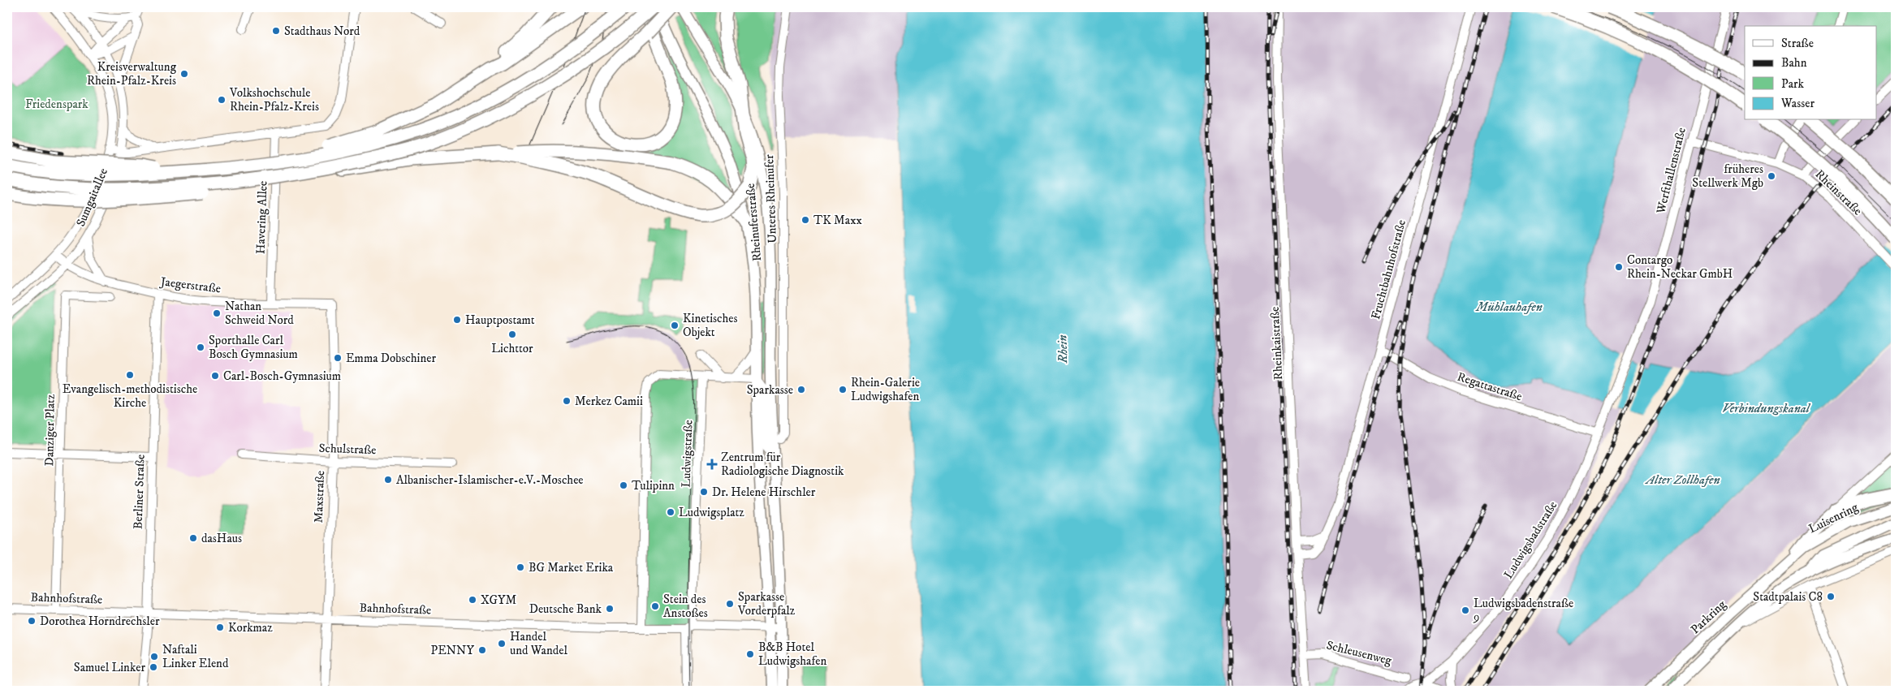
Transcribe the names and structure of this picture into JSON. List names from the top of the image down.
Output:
{
  "streets": {
    "main road": ["Rheinuferstraße", "Luisenring", "Parkring"],
    "street": [
      "Werfthallenstraße",
      "Rheinstraße",
      "Sumgaitallee",
      "Unteres Rheinufer",
      "Havering Allee",
      "Fruchtbahnhofstraße",
      "Jaegerstraße",
      "Rheinkaistraße",
      "Regattastraße",
      "Danziger Platz",
      "Schulstraße",
      "Ludwigstraße",
      "Berliner Straße",
      "Maxstraße",
      "Ludwigsbadstraße",
      "Bahnhofstraße",
      "Schleusenweg"
    ]
  },
  "crossings": [
    ["Werfthallenstraße", "Rheinstraße"],
    ["Werfthallenstraße", "Ludwigsbadstraße"],
    ["Sumgaitallee", "Jaegerstraße"],
    ["Havering Allee", "Jaegerstraße"],
    ["Rheinuferstraße", "Bahnhofstraße"],
    ["Fruchtbahnhofstraße", "Rheinkaistraße"],
    ["Fruchtbahnhofstraße", "Regattastraße"],
    ["Jaegerstraße", "Berliner Straße"],
    ["Jaegerstraße", "Maxstraße"],
    ["Rheinkaistraße", "Schleusenweg"],
    ["Regattastraße", "Ludwigsbadstraße"],
    ["Danziger Platz", "Bahnhofstraße"],
    ["Schulstraße", "Maxstraße"],
    ["Ludwigstraße", "Bahnhofstraße"],
    ["Berliner Straße", "Bahnhofstraße"],
    ["Maxstraße", "Bahnhofstraße"],
    ["Luisenring", "Parkring"]
  ],
  "water": [
    "Mühlauhafen",
    "Rhein",
    "Verbindungskanal",
    "Alter Zollhafen"
  ],
  "parks": ["Friedenspark"],
  "places": {
    "other": [
      "Stadthaus Nord",
      "Kreisverwaltung Rhein-Pfalz-Kreis",
      "Volkshochschule Rhein-Pfalz-Kreis",
      "früheres Stellwerk Mgb",
      "TK Maxx",
      "Contargo Rhein-Neckar GmbH",
      "Nathan Schweid Nord",
      "Hauptpostamt",
      "Kinetisches Objekt",
      "Lichttor",
      "Sporthalle Carl Bosch Gymnasium",
      "Emma Dobschiner",
      "Evangelisch-methodistische Kirche",
      "Carl-Bosch-Gymnasium",
      "Sparkasse",
      "Rhein-Galerie Ludwigshafen",
      "Merkez Camii",
      "Albanischer-Islamischer-e.V.-Moschee",
      "Tulipinn",
      "Dr. Helene Hirschler",
      "Ludwigsplatz",
      "dasHaus",
      "BG Market Erika",
      "Stadtpalais C8",
      "XGYM",
      "Sparkasse Vorderpfalz",
      "Stein des Anstoßes",
      "Deutsche Bank",
      "Ludwigsbadenstraße 9",
      "Dorothea Horndrechsler",
      "Korkmaz",
      "Handel und Wandel",
      "PENNY",
      "B&B Hotel Ludwigshafen",
      "Naftali Linker Elend",
      "Samuel Linker"
    ],
    "health": ["Zentrum für Radiologische Diagnostik"]
  },
  "legend": [
    "Straße",
    "Bahn",
    "Park",
    "Wasser"
  ]
}
